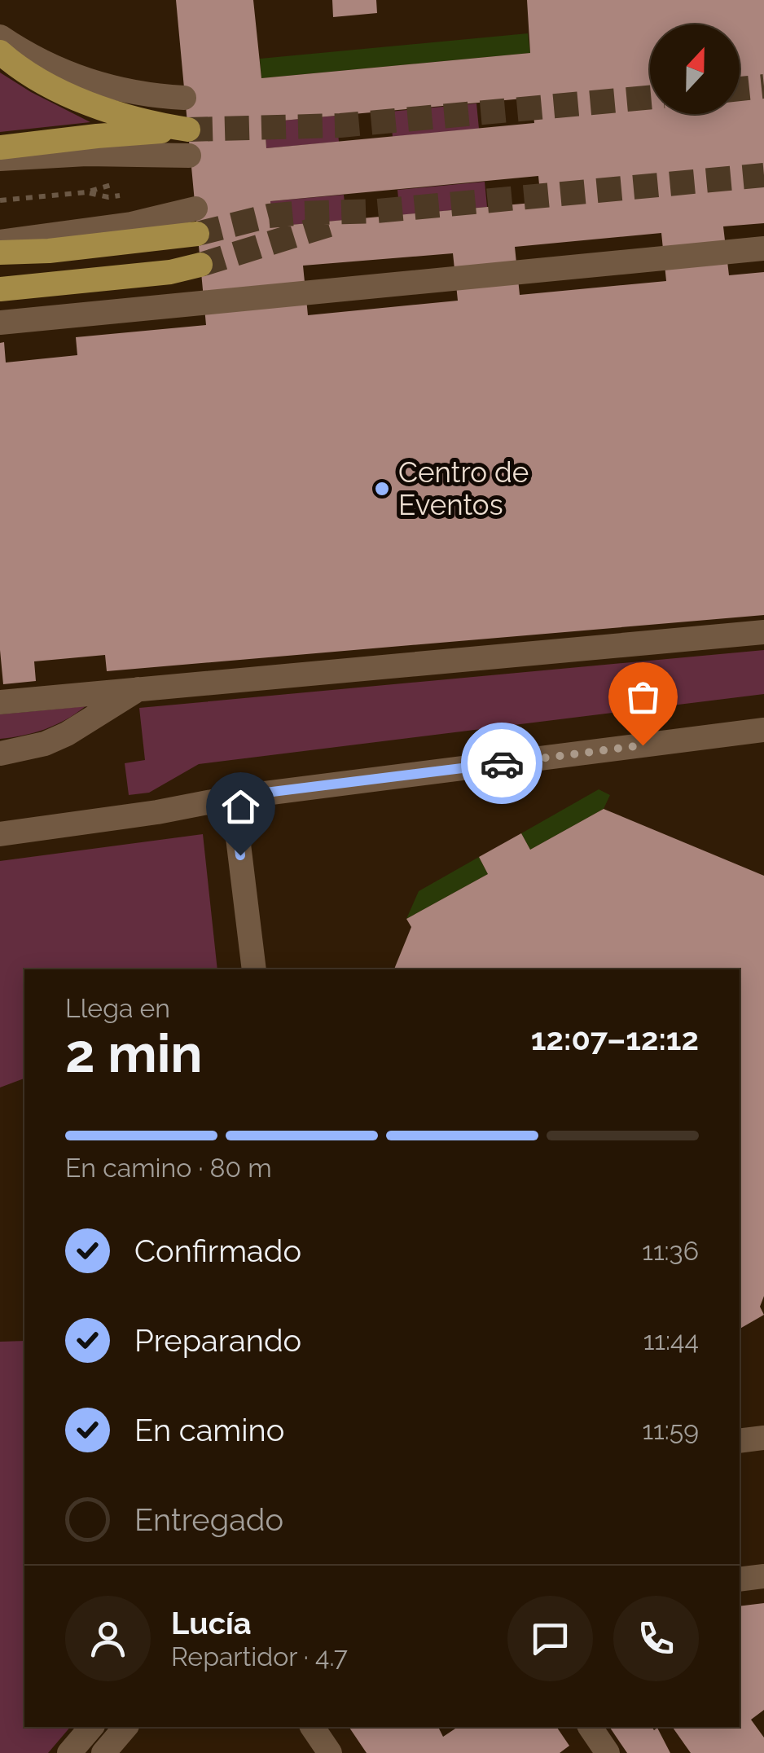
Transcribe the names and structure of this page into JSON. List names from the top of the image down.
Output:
{
  "places": ["Centro de Eventos"],
  "north": "top",
  "page": {
    "heading": ["2 min", "Llega en", "12:07–12:12"],
    "panel": ["Lucía", "Repartidor · 4.7"],
    "bar": "En camino · 80 m",
    "list": [
      ["Confirmado", "11:36"],
      ["Preparando", "11:44"],
      ["En camino", "11:59"],
      "Entregado"
    ]
  }
}
